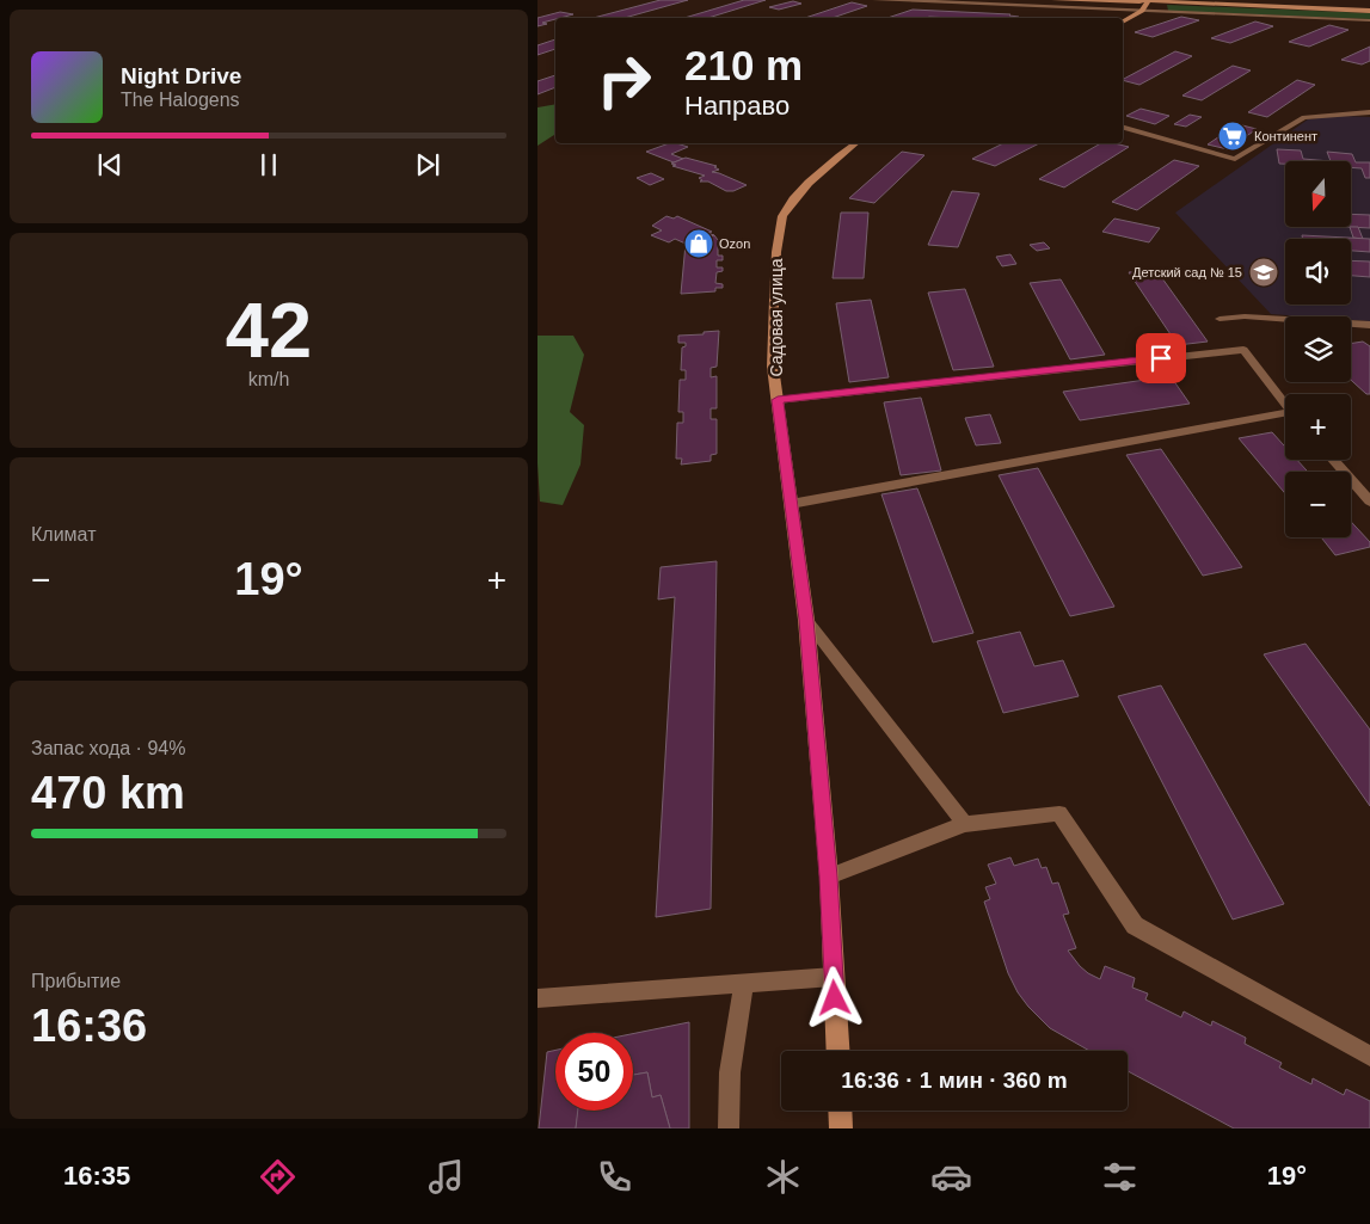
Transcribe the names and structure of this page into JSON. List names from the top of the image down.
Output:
{
  "streets": {
    "main road": ["Садовая улица"]
  },
  "places": {
    "supermarket": ["Континент"],
    "shop": ["Ozon"],
    "school or university": ["Детский сад № 15"]
  },
  "north": "bottom",
  "page": {
    "turn": ["210 m", "Направо"],
    "song": ["Night Drive", "The Halogens"],
    "map_buttons": ["+", "−"],
    "tile": [
      ["42", "km/h"],
      "Климат",
      ["Запас хода · 94%", "470 km"],
      ["Прибытие", "16:36"]
    ],
    "heat": ["−", "19°", "+"],
    "limit": "50",
    "trip": "16:36 · 1 мин · 360 m",
    "tabs": ["16:35", "19°"]
  }
}
